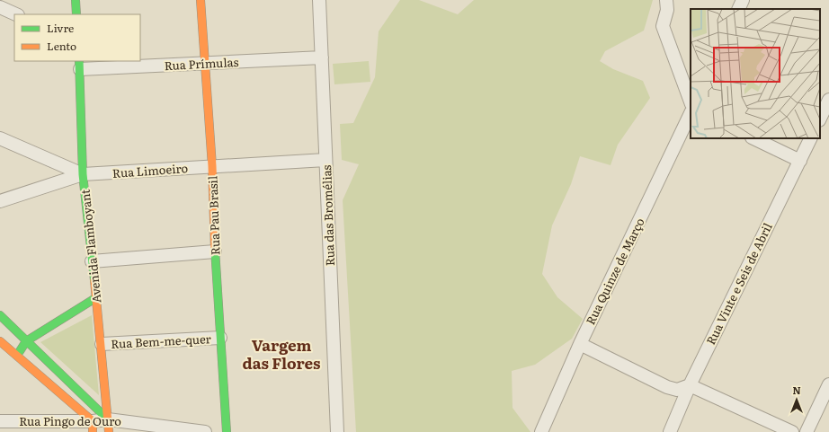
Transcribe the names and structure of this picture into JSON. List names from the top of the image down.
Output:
{
  "streets": {
    "street": [
      "Rua Prímulas",
      "Rua Limoeiro",
      "Rua Pau Brasil",
      "Rua das Bromélias",
      "Avenida Flamboyant",
      "Rua Quinze de Março",
      "Rua Vinte e Seis de Abril",
      "Rua Bem-me-quer",
      "Rua Pingo de Ouro"
    ]
  },
  "crossings": [
    ["Rua Prímulas", "Rua Pau Brasil"],
    ["Rua Prímulas", "Rua das Bromélias"],
    ["Rua Prímulas", "Avenida Flamboyant"],
    ["Rua Limoeiro", "Rua Pau Brasil"],
    ["Rua Limoeiro", "Rua das Bromélias"],
    ["Rua Limoeiro", "Avenida Flamboyant"],
    ["Rua Pau Brasil", "Rua Bem-me-quer"],
    ["Avenida Flamboyant", "Rua Bem-me-quer"],
    ["Avenida Flamboyant", "Rua Pingo de Ouro"]
  ],
  "districts": ["Vargem das Flores"],
  "legend": ["Livre", "Lento"],
  "north": "top"
}
